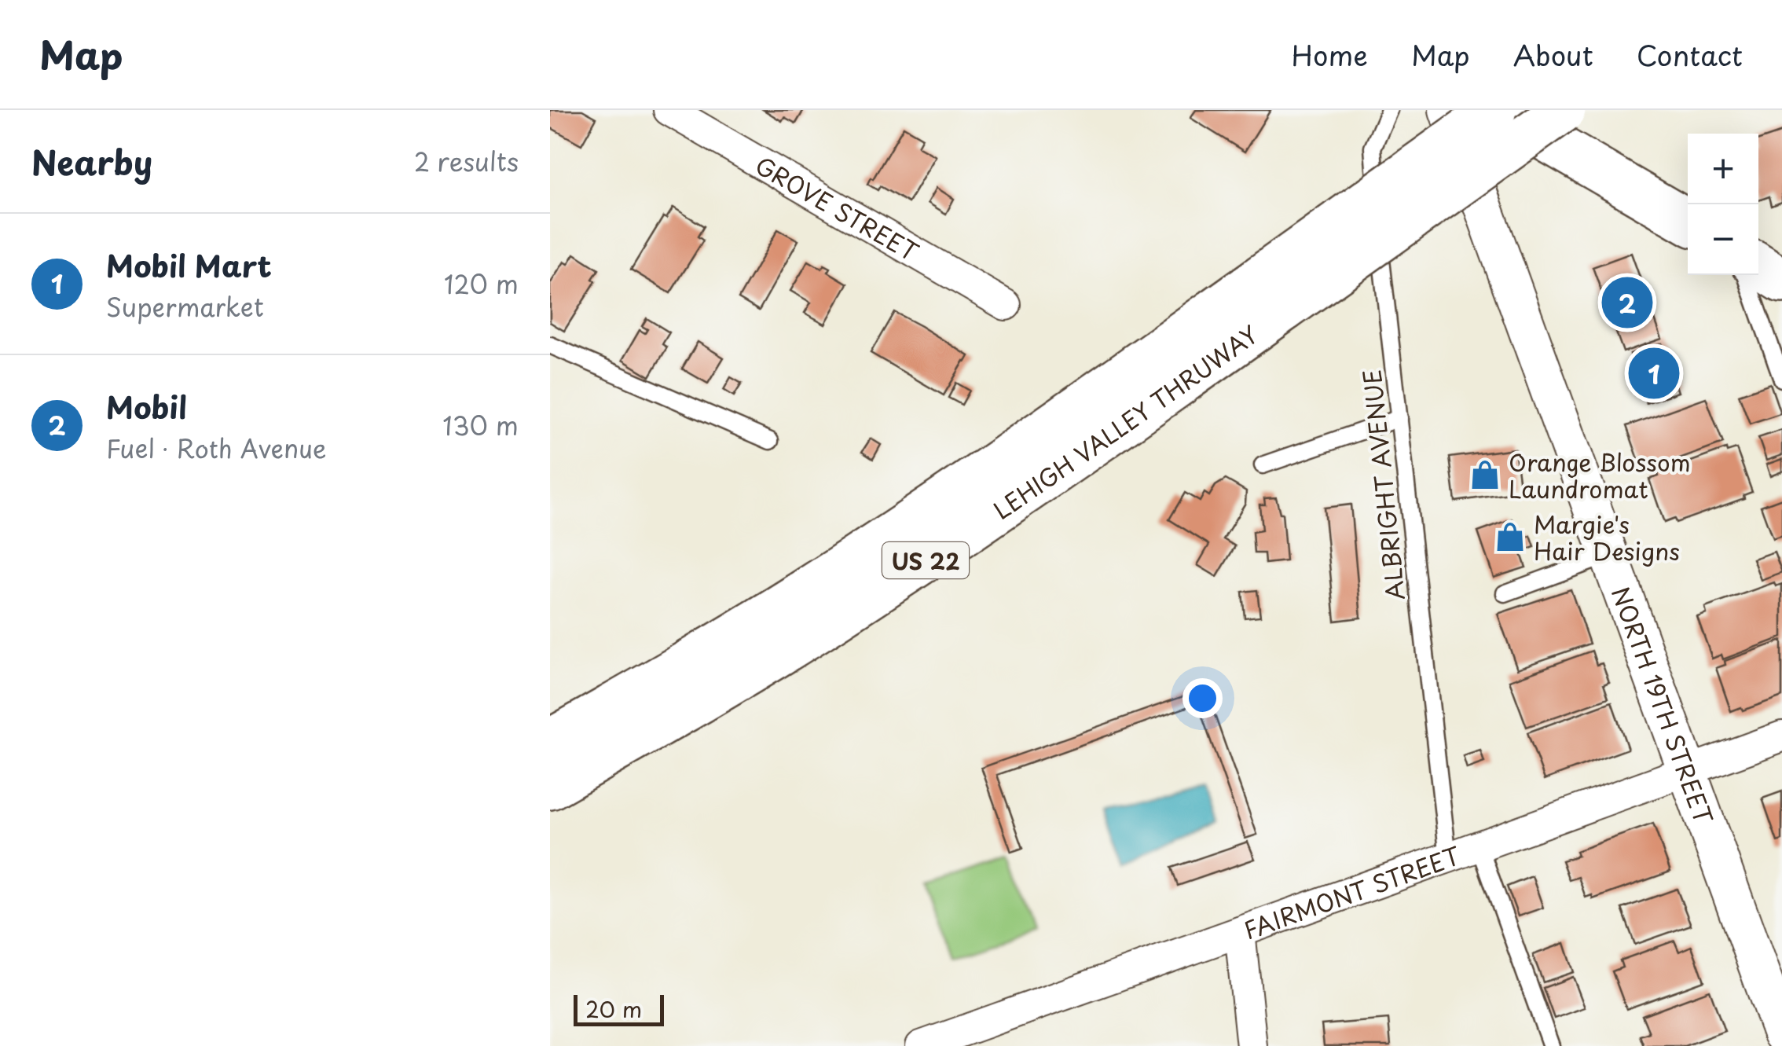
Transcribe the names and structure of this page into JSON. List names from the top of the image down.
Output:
{
  "streets": {
    "main road": ["LEHIGH VALLEY THRUWAY", "US 22"],
    "street": ["GROVE STREET", "NORTH 19TH STREET", "FAIRMONT STREET"],
    "lane": ["ALBRIGHT AVENUE"]
  },
  "crossings": [
    ["ALBRIGHT AVENUE", "FAIRMONT STREET"],
    ["NORTH 19TH STREET", "FAIRMONT STREET"]
  ],
  "places": {
    "shop": ["Orange Blossom Laundromat", "Margie's Hair Designs"]
  },
  "scale_bar": "20 m",
  "page": {
    "header": "Map",
    "nav": [
      "Home",
      "Map",
      "About",
      "Contact"
    ],
    "heading": ["Nearby", "2 results"],
    "map_buttons": ["+", "−"],
    "list": [
      {
        "mark": "1",
        "name": "Mobil Mart",
        "note": "Supermarket",
        "value": "120 m"
      },
      {
        "mark": "2",
        "name": "Mobil",
        "note": "Fuel · Roth Avenue",
        "value": "130 m"
      }
    ],
    "pins": ["2", "1"],
    "scale": "20 m"
  }
}
